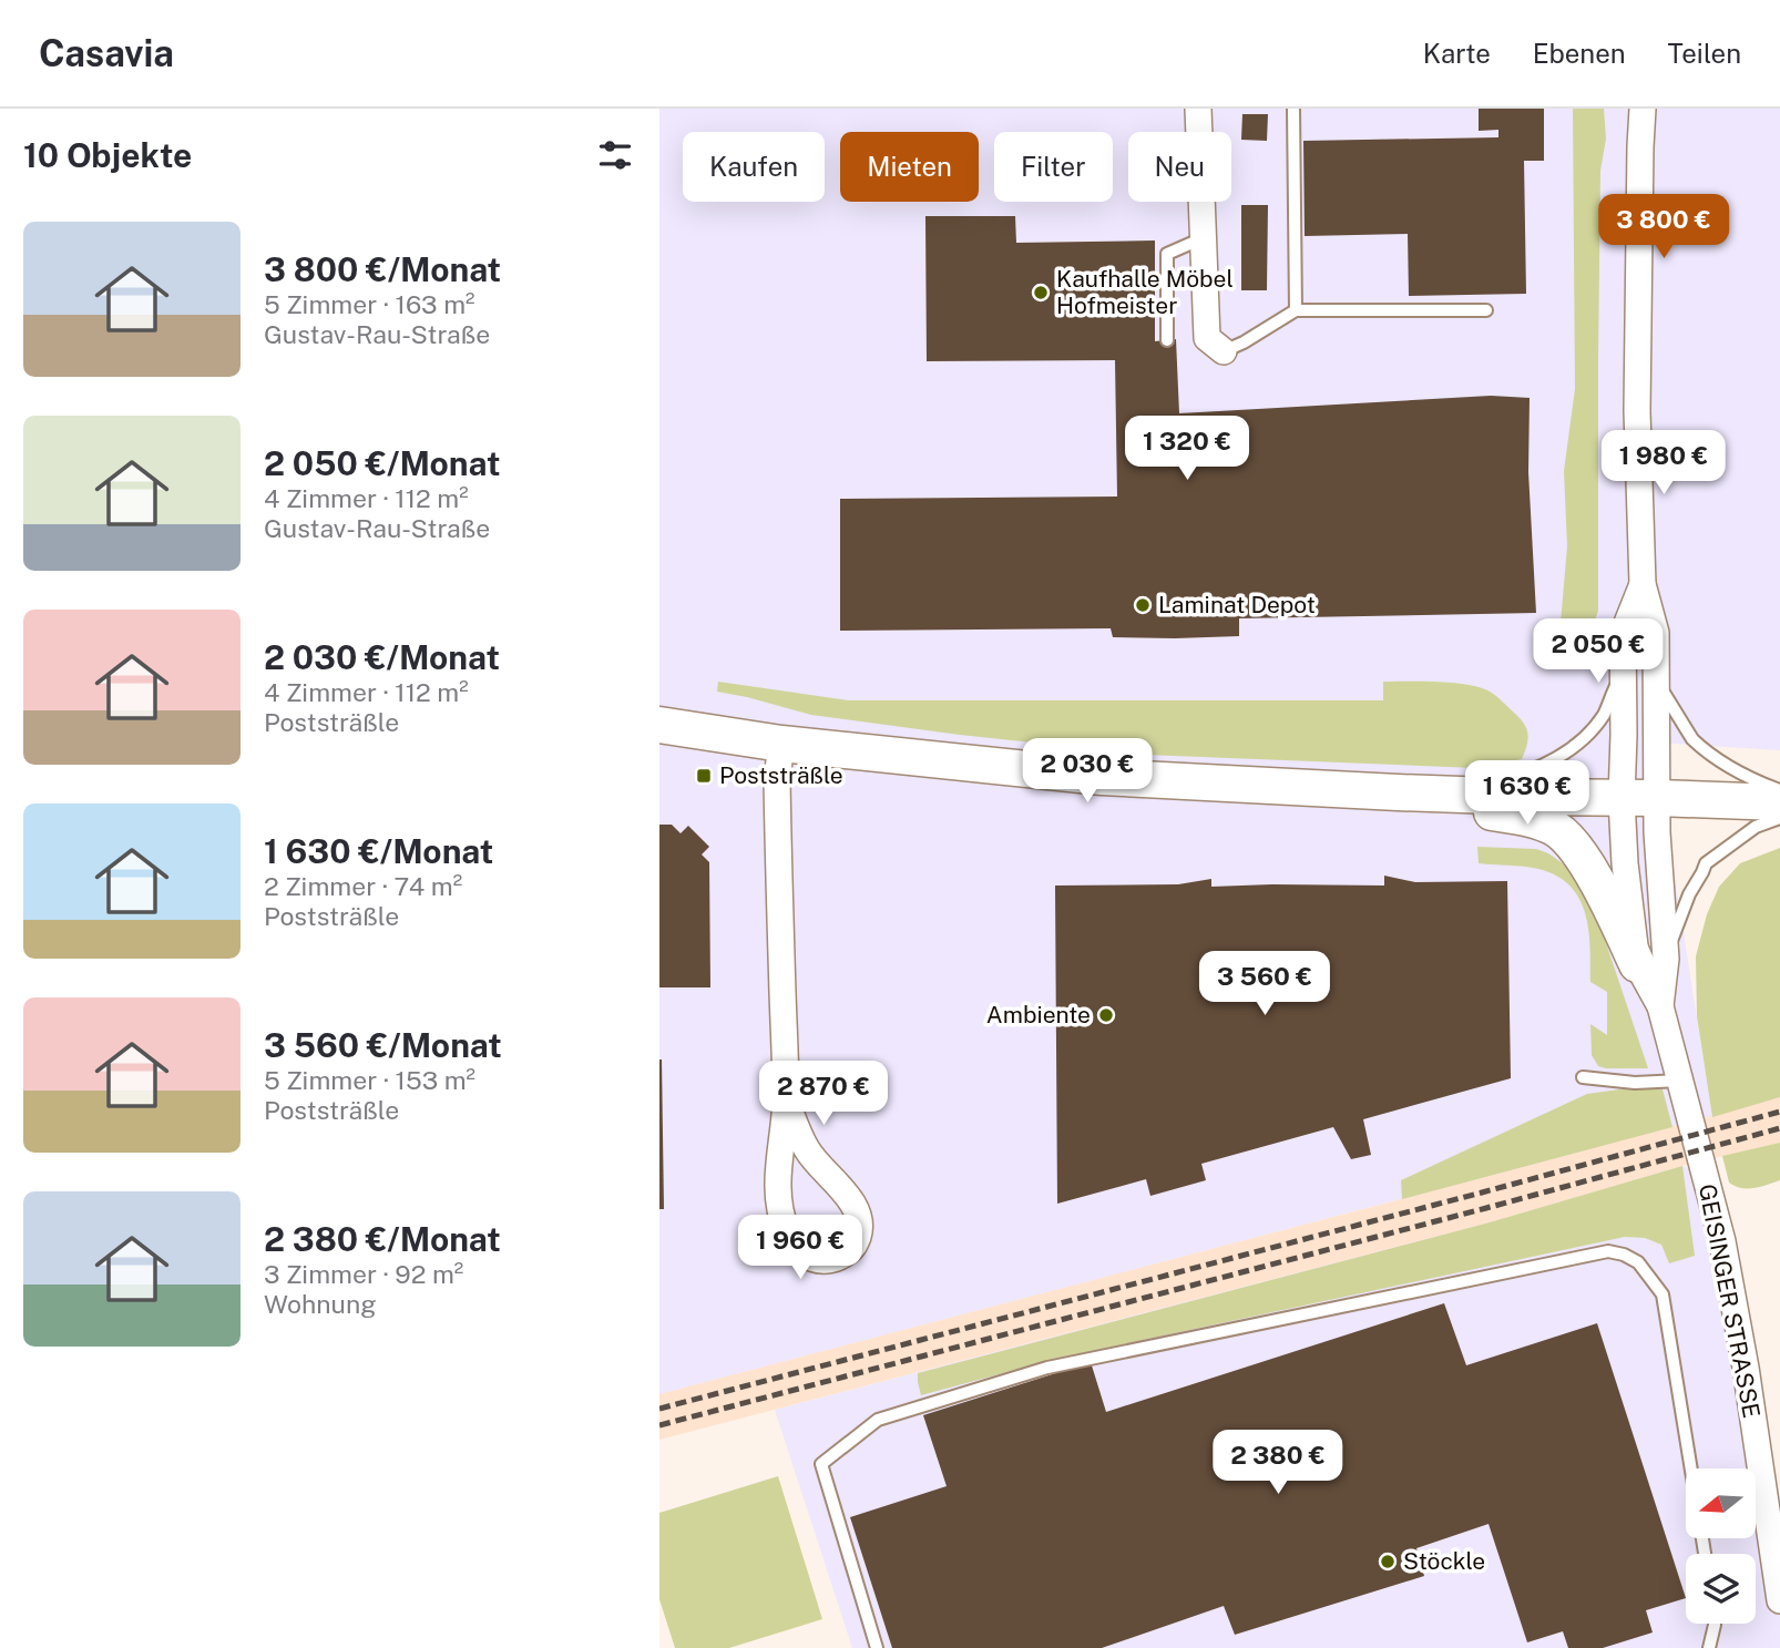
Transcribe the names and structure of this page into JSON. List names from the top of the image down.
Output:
{
  "streets": {
    "street": ["GEISINGER STRASSE"]
  },
  "places": {
    "other": [
      "Kaufhalle Möbel Hofmeister",
      "Laminat Depot",
      "Ambiente",
      "Stöckle"
    ],
    "transit": ["Poststräßle"]
  },
  "north": "left",
  "page": {
    "header": "Casavia",
    "nav": ["Karte", "Ebenen", "Teilen"],
    "heading": "10 Objekte",
    "chip": [
      "Kaufen",
      "Mieten",
      "Filter",
      "Neu"
    ],
    "price": [
      "3 800 €",
      "1 320 €",
      "1 980 €",
      "2 050 €",
      "2 030 €",
      "1 630 €",
      "3 560 €",
      "2 870 €",
      "1 960 €",
      "2 380 €"
    ],
    "list": [
      {
        "name": "3 800 €/Monat",
        "note": "5 Zimmer · 163 m² · Gustav-Rau-Straße"
      },
      {
        "name": "2 050 €/Monat",
        "note": "4 Zimmer · 112 m² · Gustav-Rau-Straße"
      },
      {
        "name": "2 030 €/Monat",
        "note": "4 Zimmer · 112 m² · Poststräßle"
      },
      {
        "name": "1 630 €/Monat",
        "note": "2 Zimmer · 74 m² · Poststräßle"
      },
      {
        "name": "3 560 €/Monat",
        "note": "5 Zimmer · 153 m² · Poststräßle"
      },
      {
        "name": "2 380 €/Monat",
        "note": "3 Zimmer · 92 m² · Wohnung"
      }
    ]
  }
}
